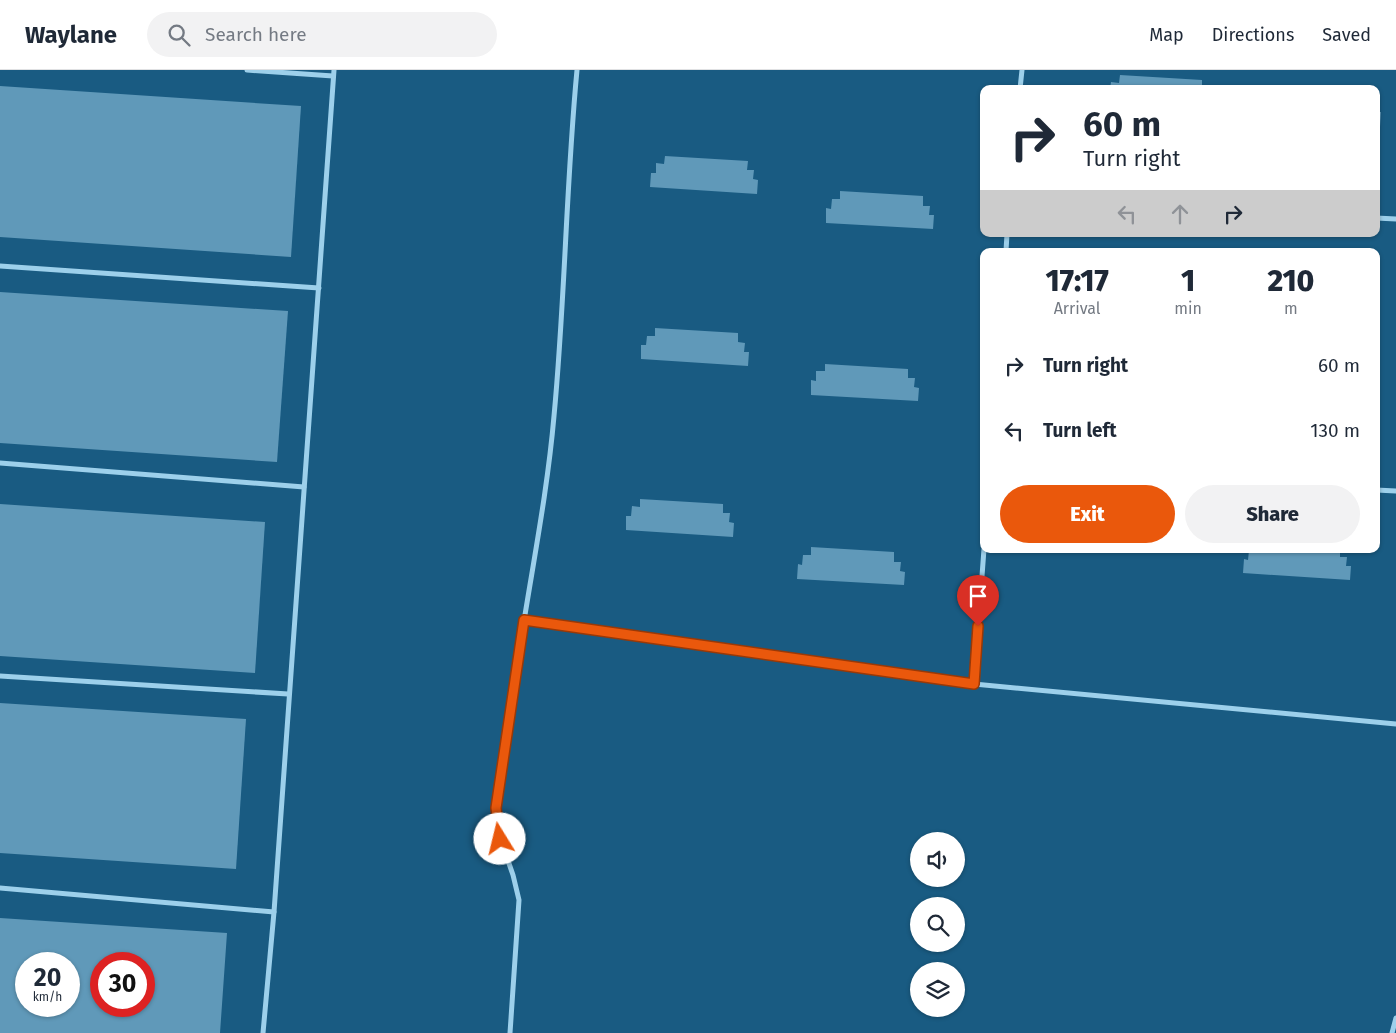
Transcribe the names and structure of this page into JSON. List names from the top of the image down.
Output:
{
  "page": {
    "header": "Waylane",
    "search": "Search here",
    "nav": ["Map", "Directions", "Saved"],
    "turn": ["60 m", "Turn right"],
    "eta": [
      "17:17",
      "Arrival",
      "1",
      "min",
      "210",
      "m"
    ],
    "list": [
      {
        "name": "Turn right",
        "value": "60 m"
      },
      {
        "name": "Turn left",
        "value": "130 m"
      }
    ],
    "buttons": ["Exit", "Share"],
    "speed": "20 km/h",
    "limit": "30"
  }
}
